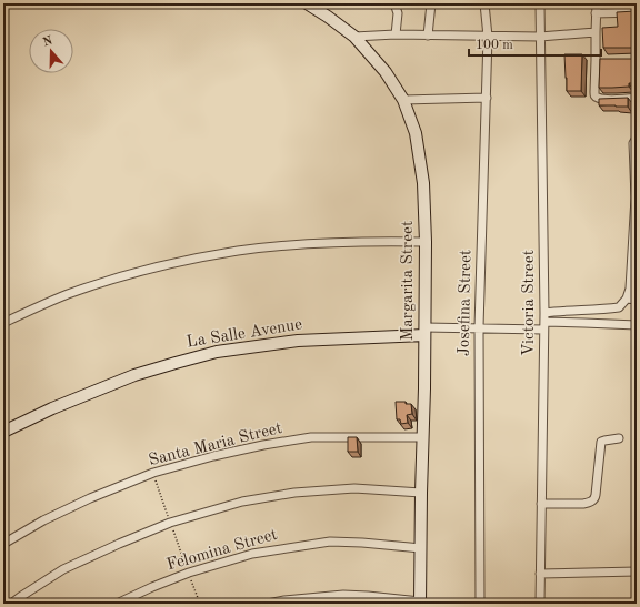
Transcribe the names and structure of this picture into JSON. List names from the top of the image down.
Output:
{
  "streets": {
    "street": [
      "Margarita Street",
      "Josefina Street",
      "Victoria Street",
      "La Salle Avenue",
      "Santa Maria Street",
      "Felomina Street"
    ]
  },
  "crossings": [
    ["Margarita Street", "La Salle Avenue"],
    ["Margarita Street", "Santa Maria Street"],
    ["Margarita Street", "Felomina Street"]
  ],
  "scale_bar": "100 m",
  "north": "top"
}
